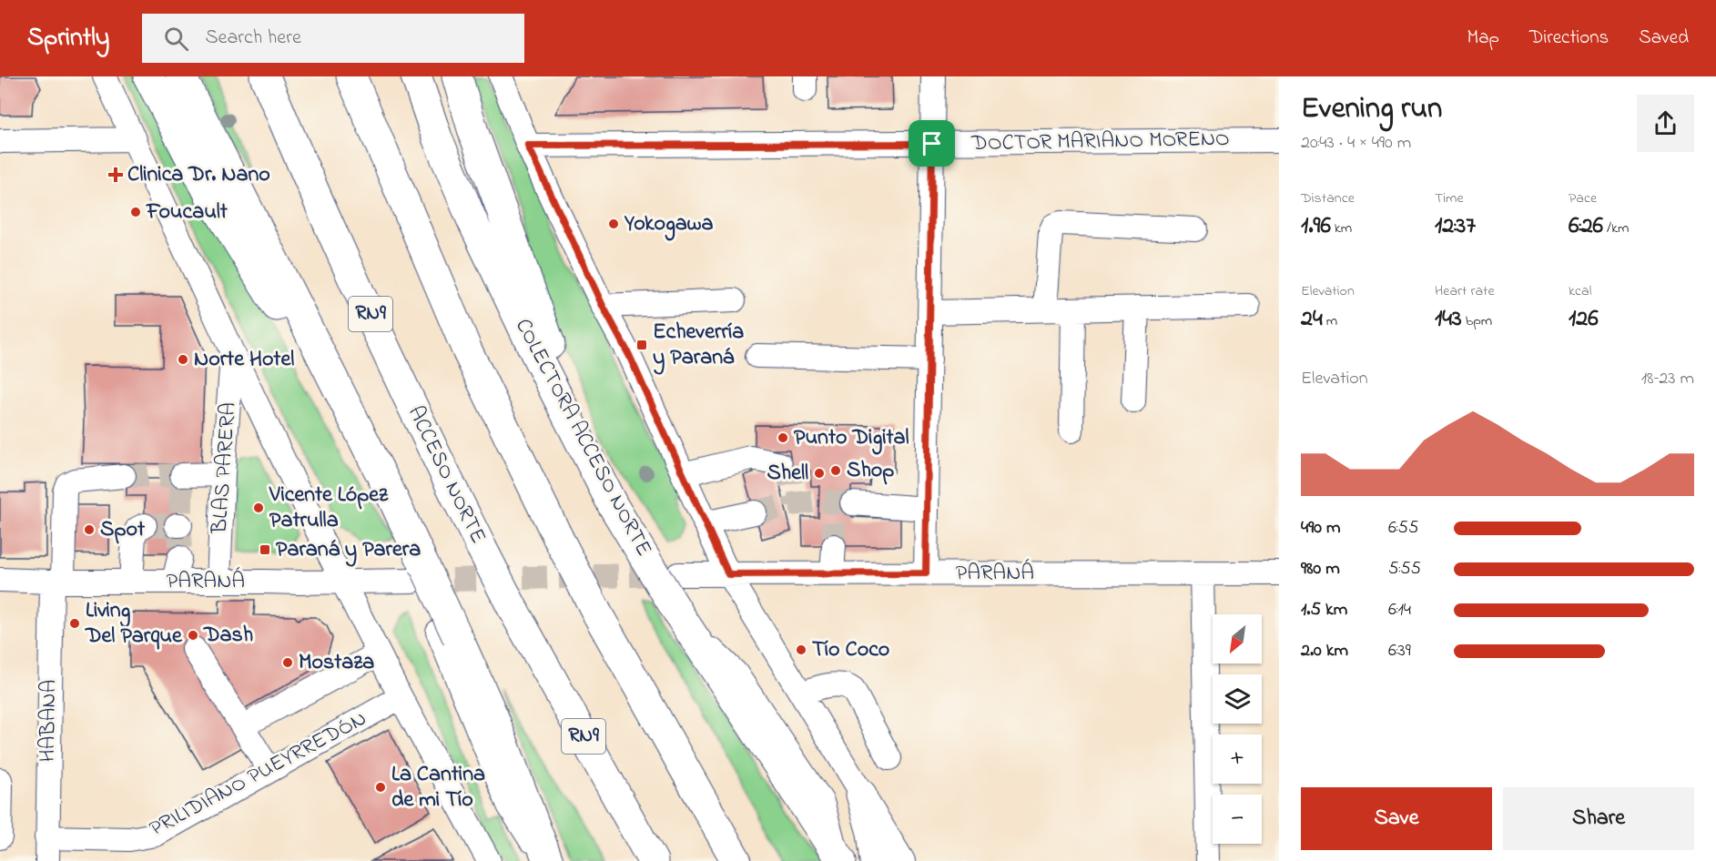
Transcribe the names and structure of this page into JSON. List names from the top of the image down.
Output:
{
  "streets": {
    "highway": ["RN9", "COLECTORA ACCESO NORTE", "ACCESO NORTE"],
    "street": [
      "DOCTOR MARIANO MORENO",
      "BLAS PARERA",
      "PARANÁ",
      "HABANA",
      "PRILIDIANO PUEYRREDÓN"
    ]
  },
  "crossings": [
    ["BLAS PARERA", "PARANÁ"],
    ["BLAS PARERA", "PRILIDIANO PUEYRREDÓN"],
    ["PARANÁ", "HABANA"],
    ["HABANA", "PRILIDIANO PUEYRREDÓN"]
  ],
  "places": {
    "health": ["Clinica Dr. Nano"],
    "other": [
      "Foucault",
      "Yokogawa",
      "Norte Hotel",
      "Punto Digital",
      "Shop",
      "Shell",
      "Vicente López Patrulla",
      "Spot",
      "Living Del Parque",
      "Dash",
      "Tío Coco",
      "Mostaza",
      "La Cantina de mi Tío"
    ],
    "transit": ["Echeverría y Paraná", "Paraná y Parera"]
  },
  "north": "bottom left",
  "page": {
    "header": "Sprintly",
    "search": "Search here",
    "nav": ["Map", "Directions", "Saved"],
    "heading": ["Evening run", "20:43 · 4 × 490 m"],
    "stats": [
      ["Distance", "1.96 km"],
      ["Time", "12:37"],
      ["Pace", "6:26 /km"],
      ["Elevation", "24 m"],
      ["Heart rate", "143 bpm"],
      ["kcal", "126"]
    ],
    "chart": ["Elevation", "18–23 m"],
    "list": [
      {
        "name": "490 m",
        "note": "6:55"
      },
      {
        "name": "980 m",
        "note": "5:55"
      },
      {
        "name": "1.5 km",
        "note": "6:14"
      },
      {
        "name": "2.0 km",
        "note": "6:39"
      }
    ],
    "map_buttons": ["+", "−"],
    "buttons": ["Save", "Share"]
  }
}
